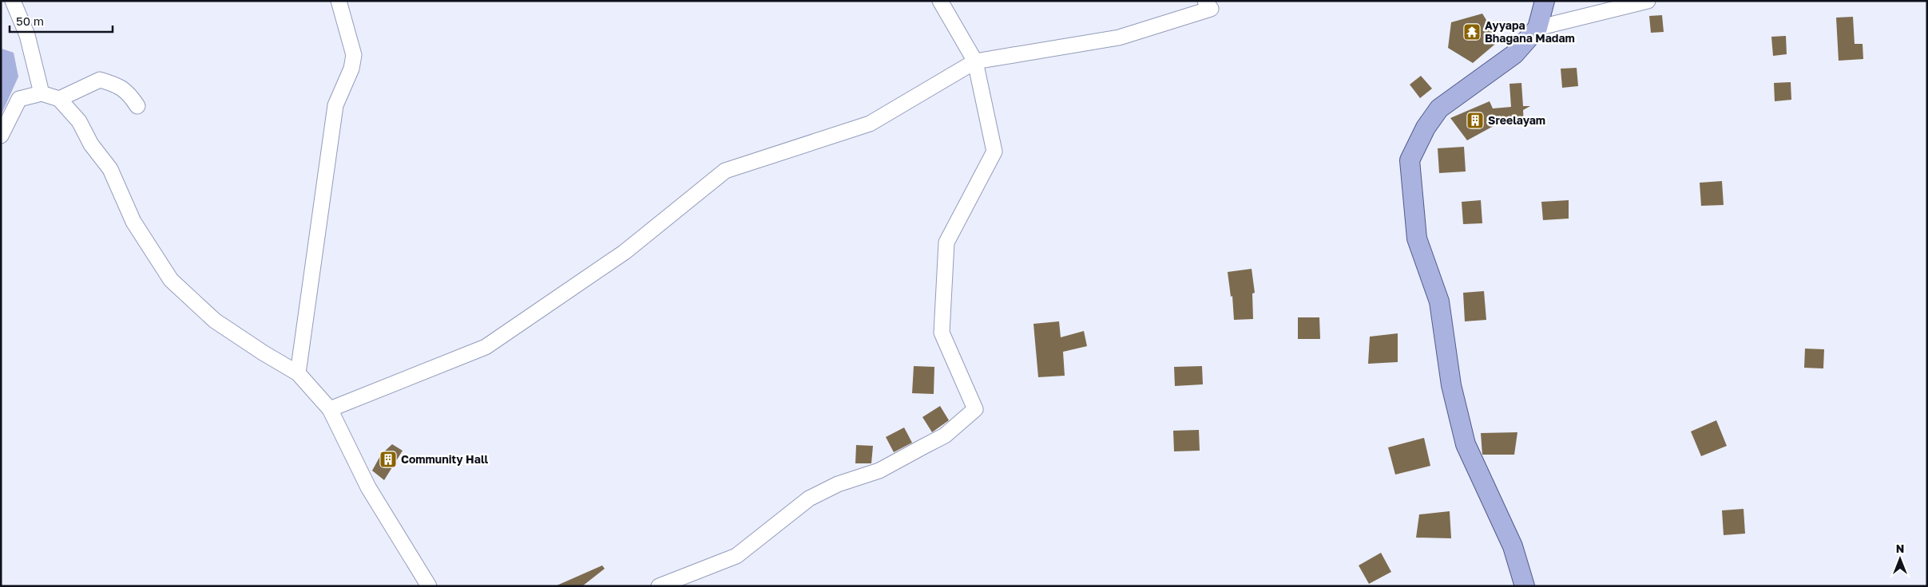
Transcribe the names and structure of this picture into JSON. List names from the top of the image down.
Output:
{
  "places": {
    "temple": ["Ayyapa Bhagana Madam"],
    "building": ["Sreelayam", "Community Hall"]
  },
  "scale_bar": "50 m",
  "north": "top"
}
